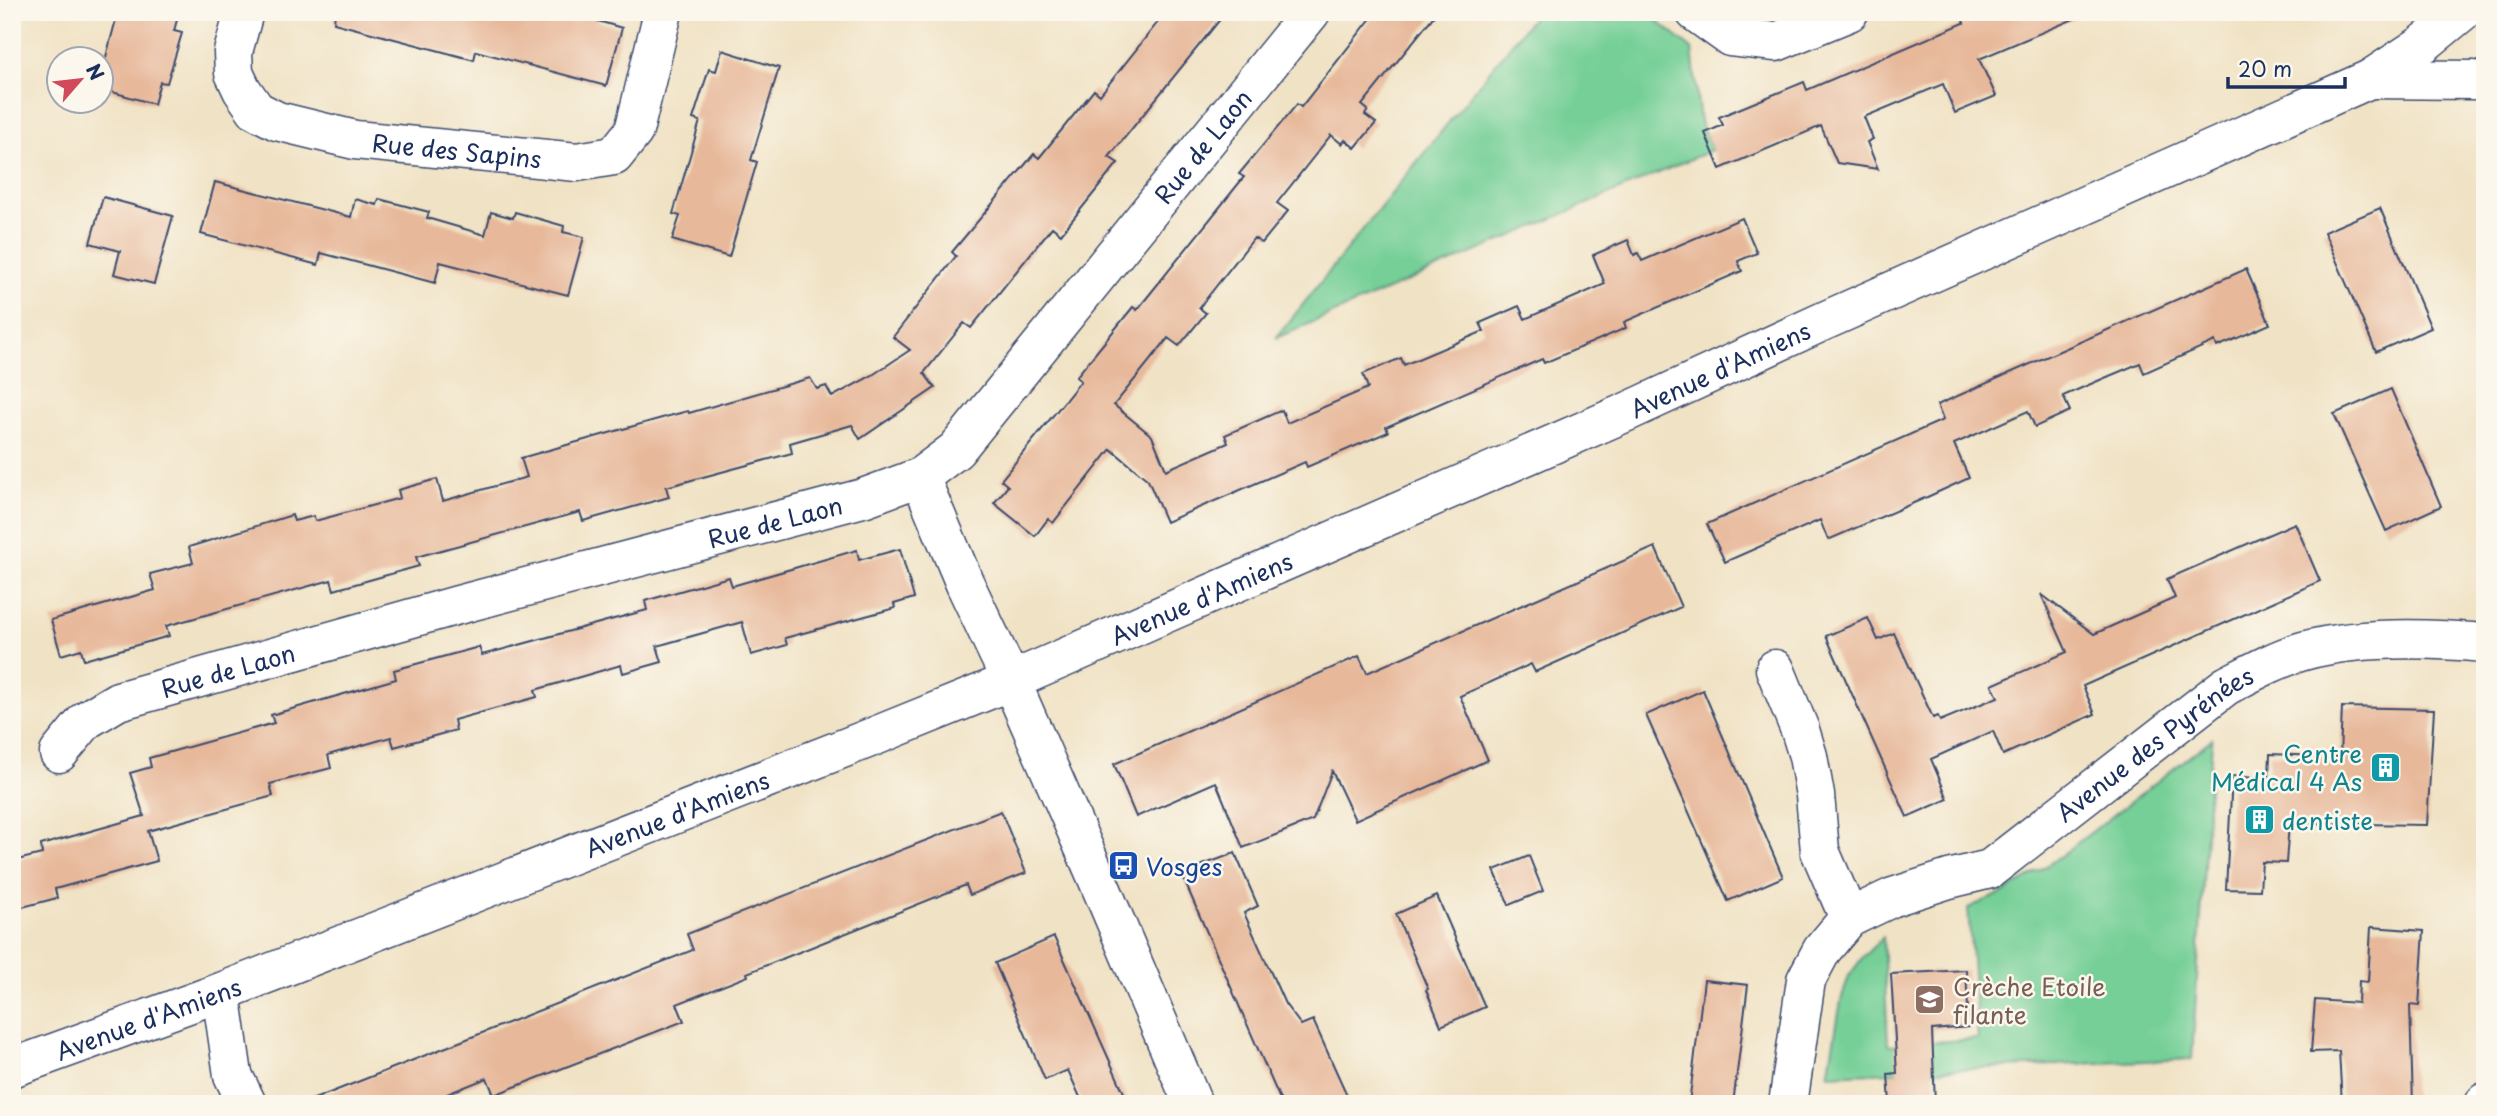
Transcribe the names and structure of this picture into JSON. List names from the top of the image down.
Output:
{
  "streets": {
    "street": [
      "Rue de Laon",
      "Rue des Sapins",
      "Avenue d'Amiens",
      "Avenue des Pyrénées"
    ]
  },
  "places": {
    "building": ["Centre Médical 4 As", "dentiste"],
    "bus stop": ["Vosges"],
    "school or university": ["Crèche Etoile filante"]
  },
  "scale_bar": "20 m",
  "north": "top right"
}
